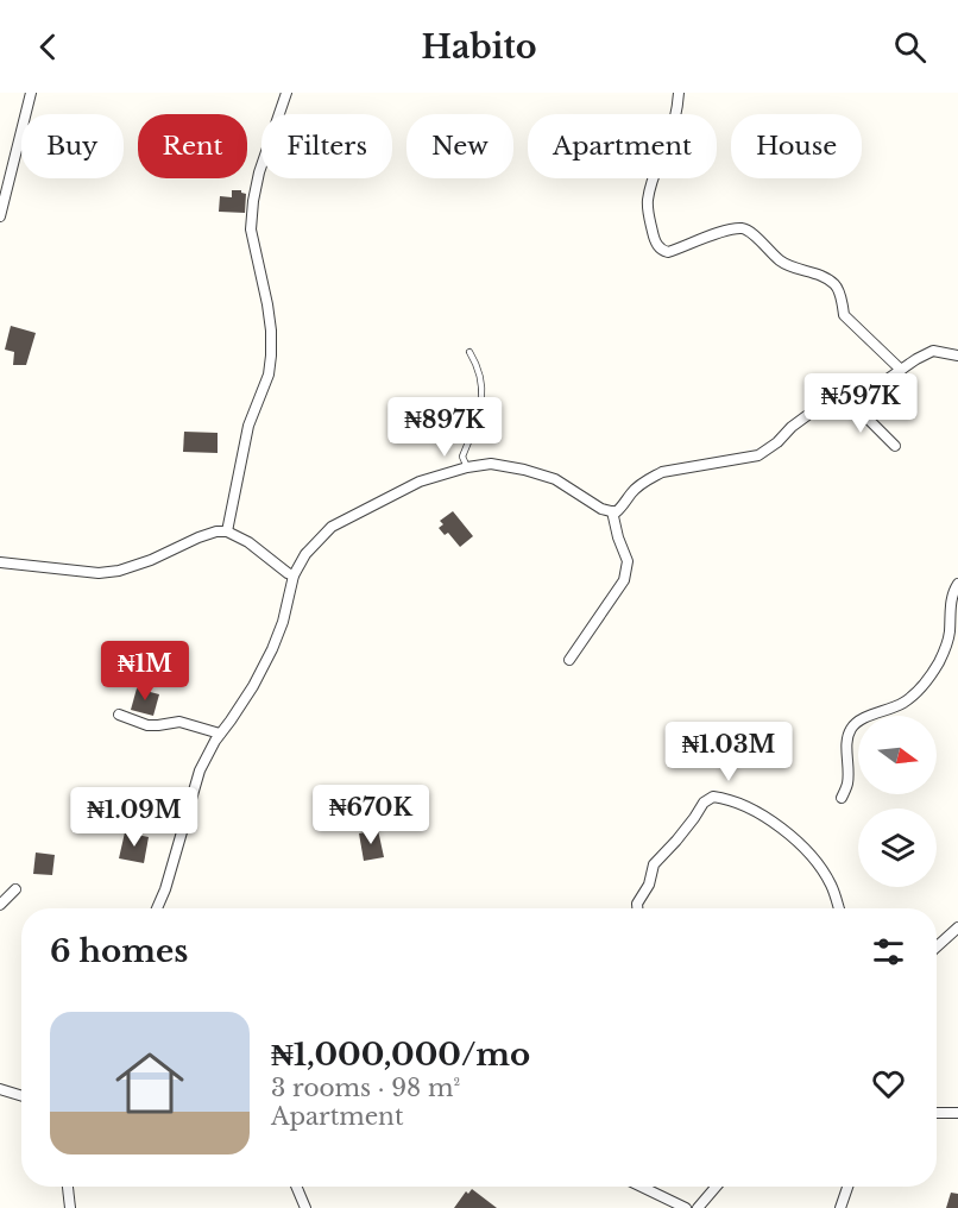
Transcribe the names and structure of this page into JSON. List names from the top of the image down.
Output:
{
  "north": "right",
  "page": {
    "header": "Habito",
    "chip": [
      "Buy",
      "Rent",
      "Filters",
      "New",
      "Apartment",
      "House"
    ],
    "price": [
      "₦597K",
      "₦897K",
      "₦1M",
      "₦1.03M",
      "₦670K",
      "₦1.09M"
    ],
    "heading": "6 homes",
    "list": [
      {
        "name": "₦1,000,000/mo",
        "note": "3 rooms · 98 m² · Apartment"
      }
    ]
  }
}
